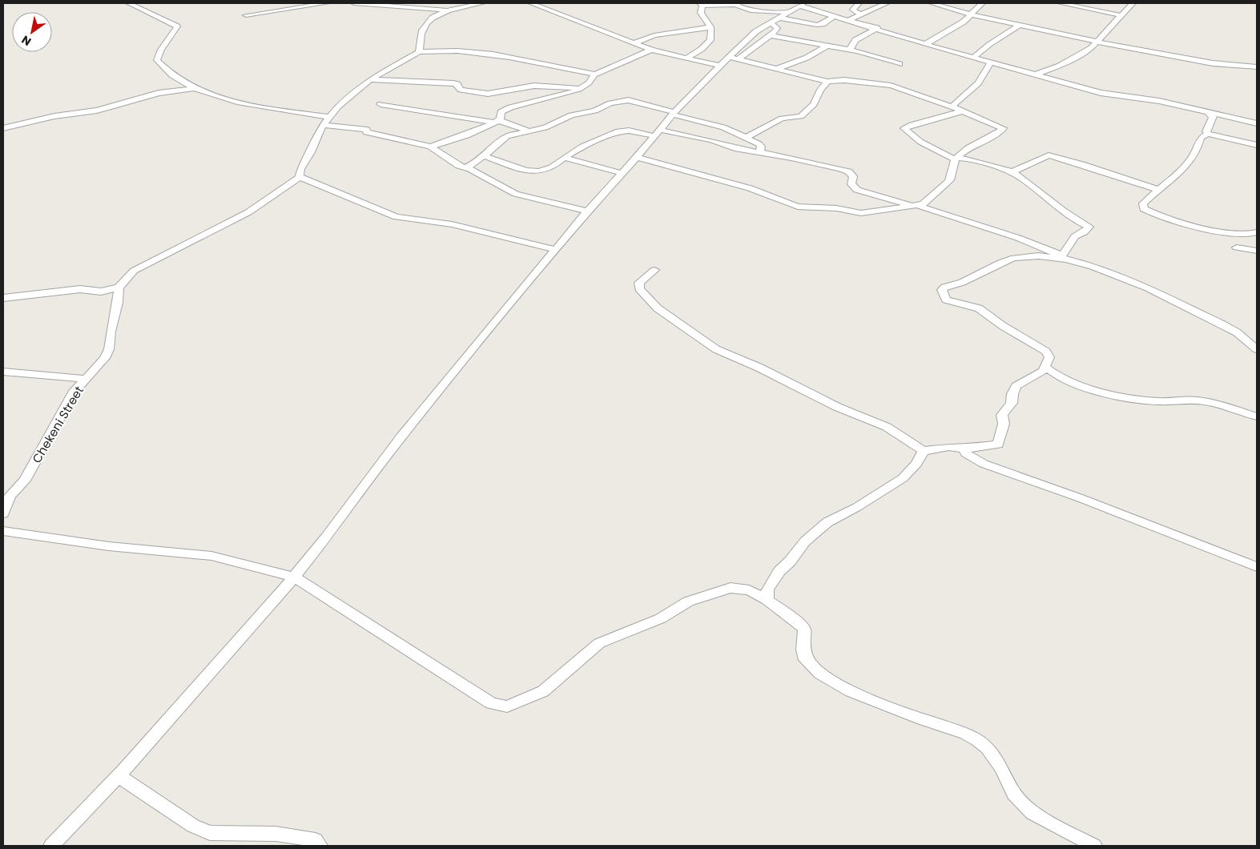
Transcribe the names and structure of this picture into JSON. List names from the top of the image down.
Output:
{
  "streets": {
    "street": ["Chekeni Street"]
  },
  "north": "bottom left"
}
